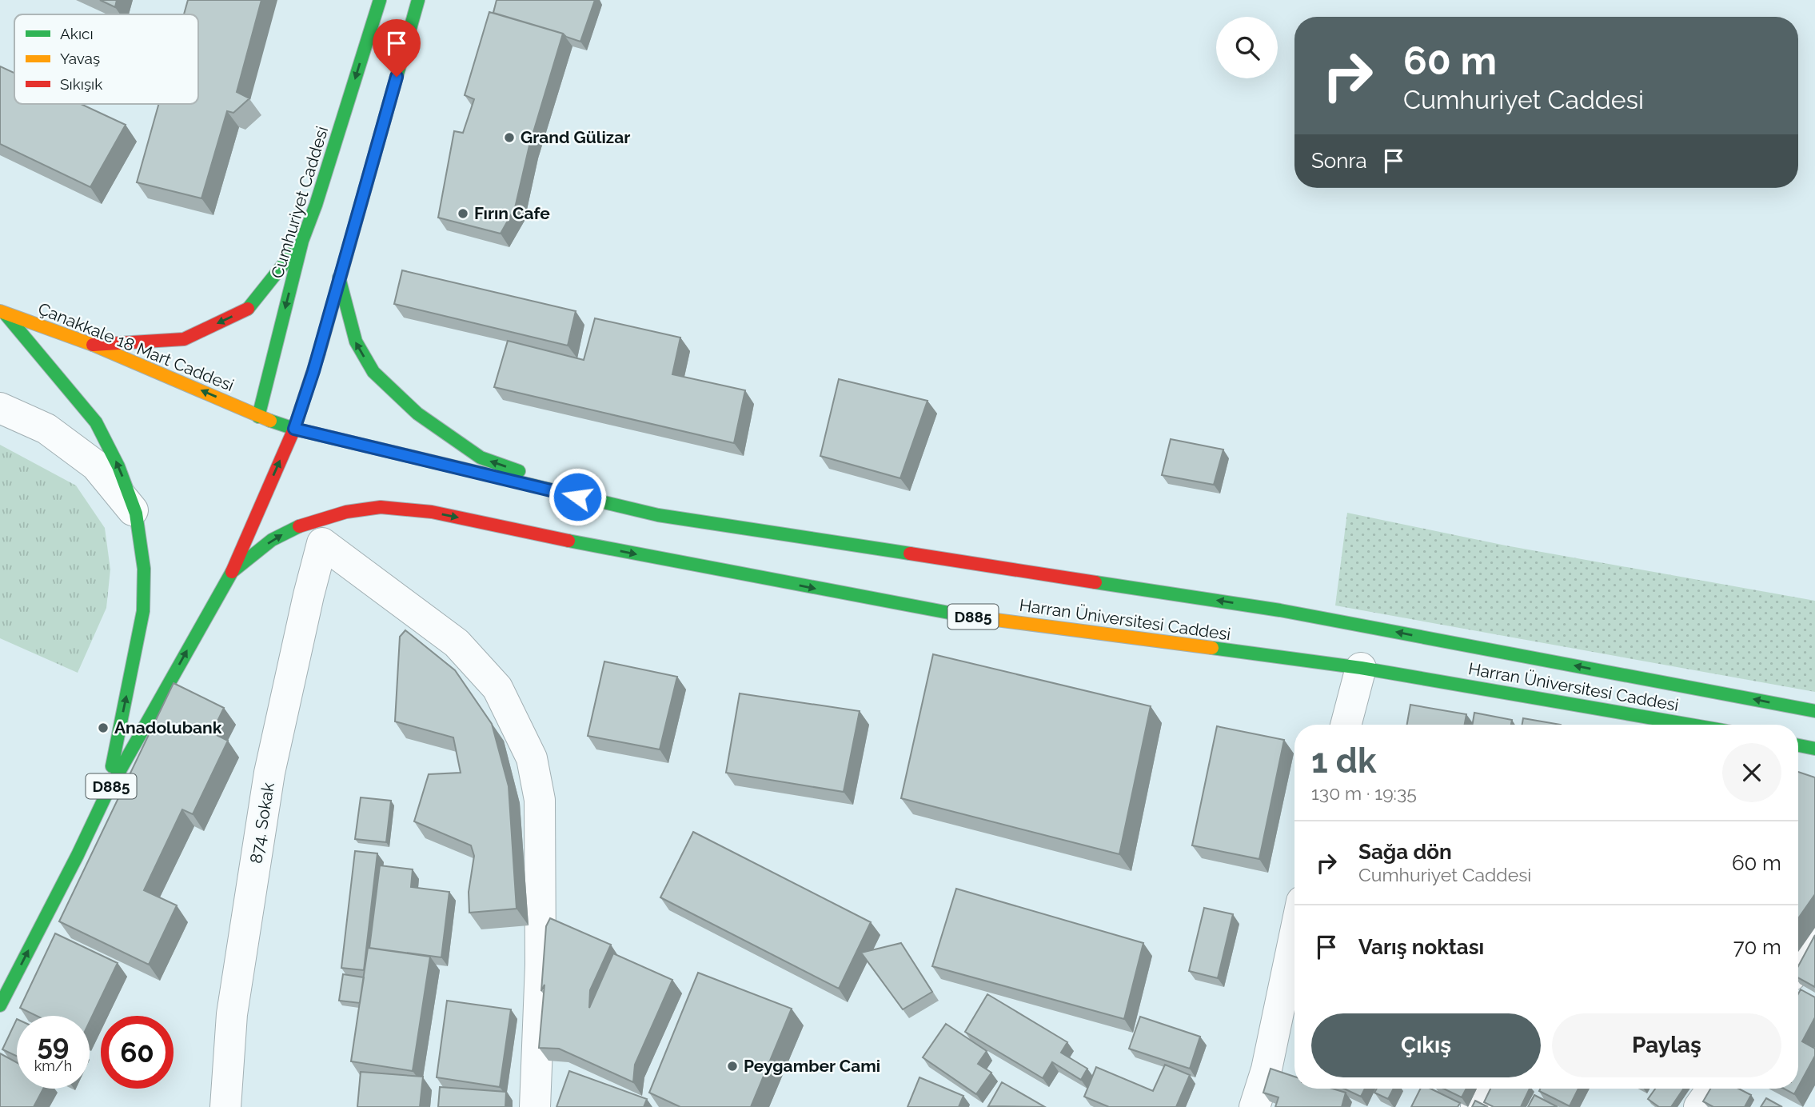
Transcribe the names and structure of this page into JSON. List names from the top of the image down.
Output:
{
  "streets": {
    "main road": [
      "Cumhuriyet Caddesi",
      "Çanakkale 18 Mart Caddesi",
      "D885",
      "Harran Üniversitesi Caddesi"
    ],
    "street": ["874. Sokak"]
  },
  "crossings": [
    ["Cumhuriyet Caddesi", "Çanakkale 18 Mart Caddesi"],
    ["Çanakkale 18 Mart Caddesi", "Harran Üniversitesi Caddesi"],
    ["D885", "Harran Üniversitesi Caddesi"]
  ],
  "places": [
    "Grand Gülizar",
    "Fırın Cafe",
    "Anadolubank",
    "Peygamber Cami"
  ],
  "legend": ["Akıcı", "Yavaş", "Sıkışık"],
  "page": {
    "turn": ["60 m", "Cumhuriyet Caddesi"],
    "then": "Sonra",
    "heading": ["1 dk", "130 m · 19:35"],
    "list": [
      {
        "name": "Sağa dön",
        "note": "Cumhuriyet Caddesi",
        "value": "60 m"
      },
      {
        "name": "Varış noktası",
        "value": "70 m"
      }
    ],
    "buttons": ["Çıkış", "Paylaş"],
    "speed": "59 km/h",
    "limit": "60"
  }
}
